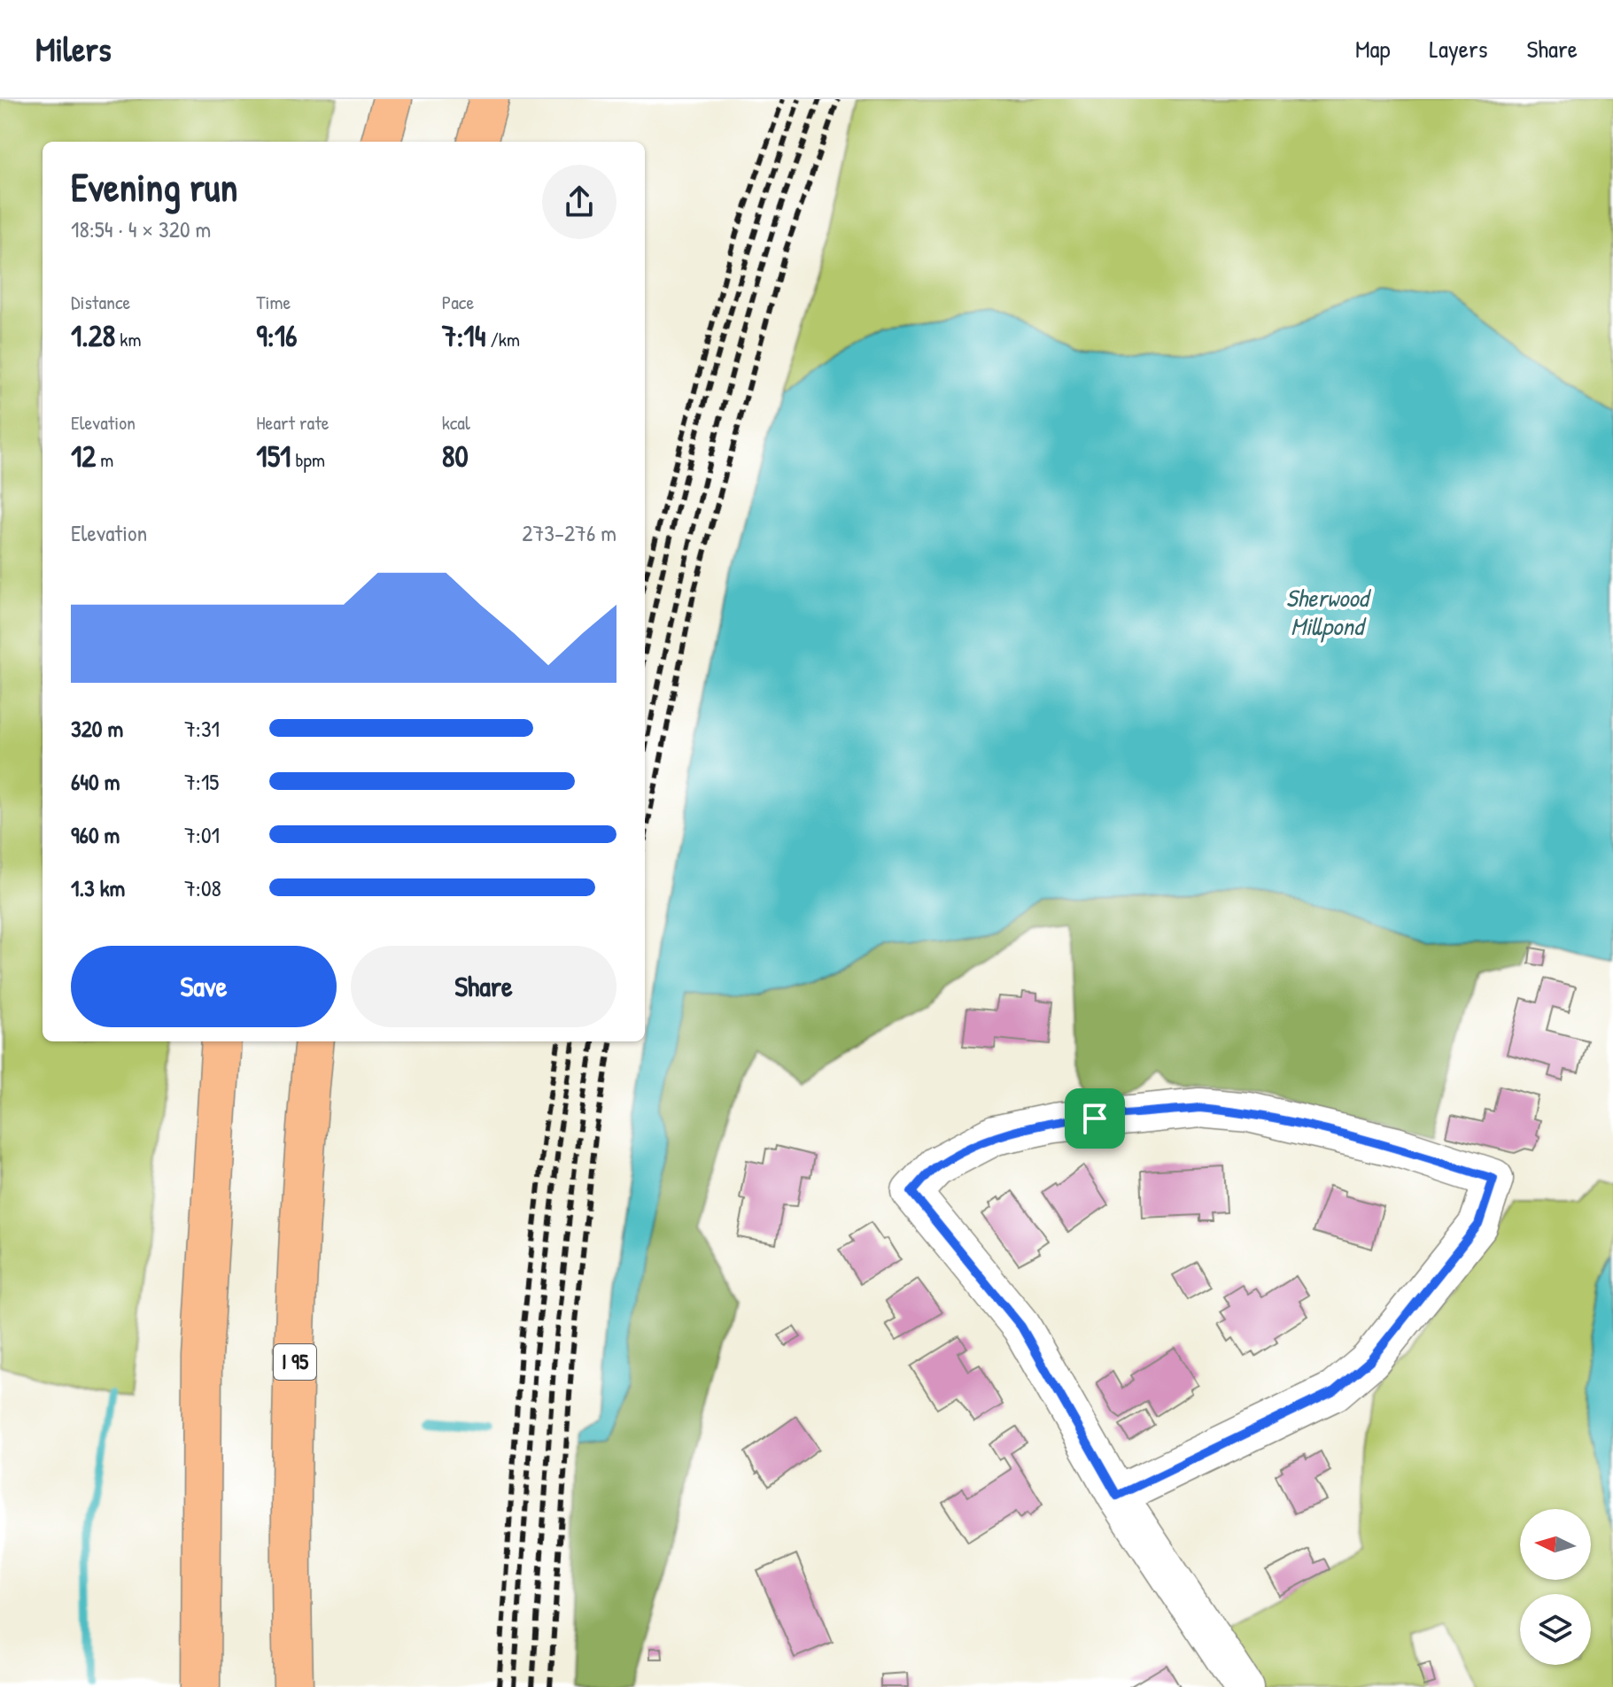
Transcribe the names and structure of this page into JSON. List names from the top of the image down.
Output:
{
  "streets": {
    "highway": ["I 95"]
  },
  "water": ["Sherwood Millpond"],
  "north": "left",
  "page": {
    "header": "Milers",
    "nav": ["Map", "Layers", "Share"],
    "heading": ["Evening run", "18:54 · 4 × 320 m"],
    "stats": [
      ["Distance", "1.28 km"],
      ["Time", "9:16"],
      ["Pace", "7:14 /km"],
      ["Elevation", "12 m"],
      ["Heart rate", "151 bpm"],
      ["kcal", "80"]
    ],
    "chart": ["Elevation", "273–276 m"],
    "list": [
      {
        "name": "320 m",
        "note": "7:31"
      },
      {
        "name": "640 m",
        "note": "7:15"
      },
      {
        "name": "960 m",
        "note": "7:01"
      },
      {
        "name": "1.3 km",
        "note": "7:08"
      }
    ],
    "buttons": ["Save", "Share"]
  }
}
